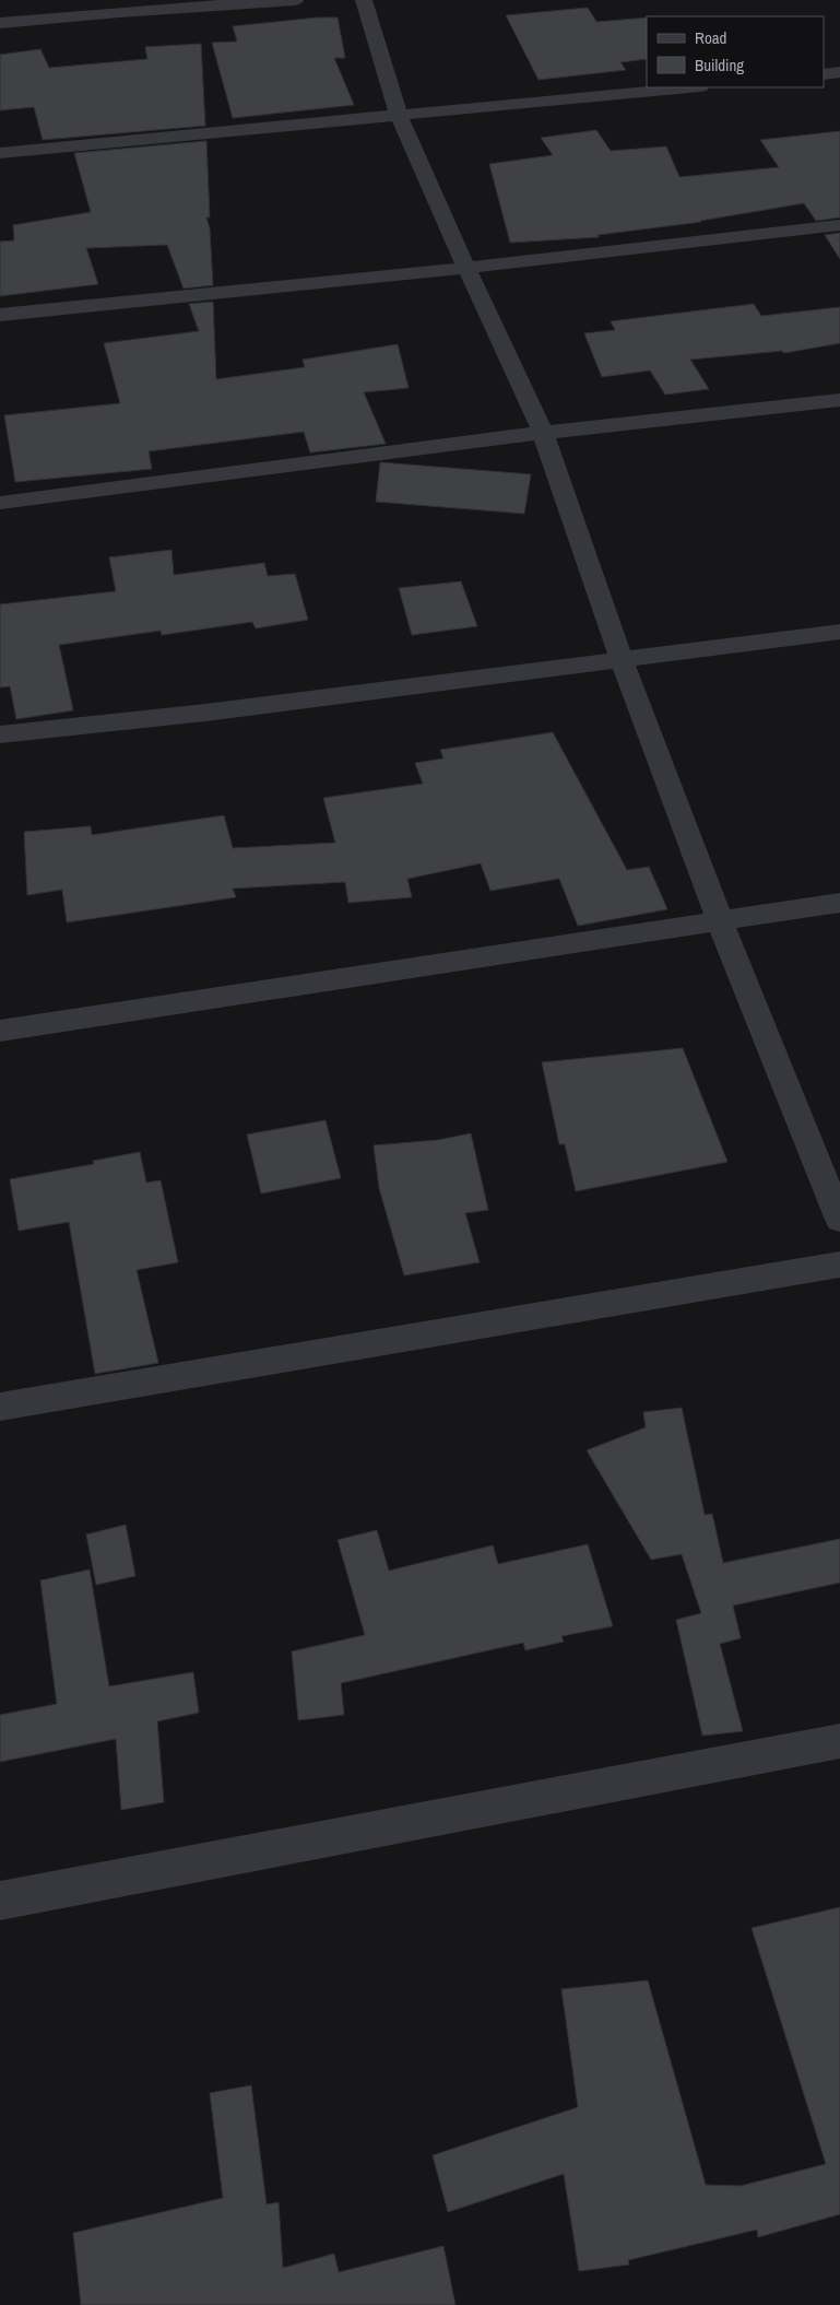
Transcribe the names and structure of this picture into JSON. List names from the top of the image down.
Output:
{
  "legend": ["Road", "Building"]
}
